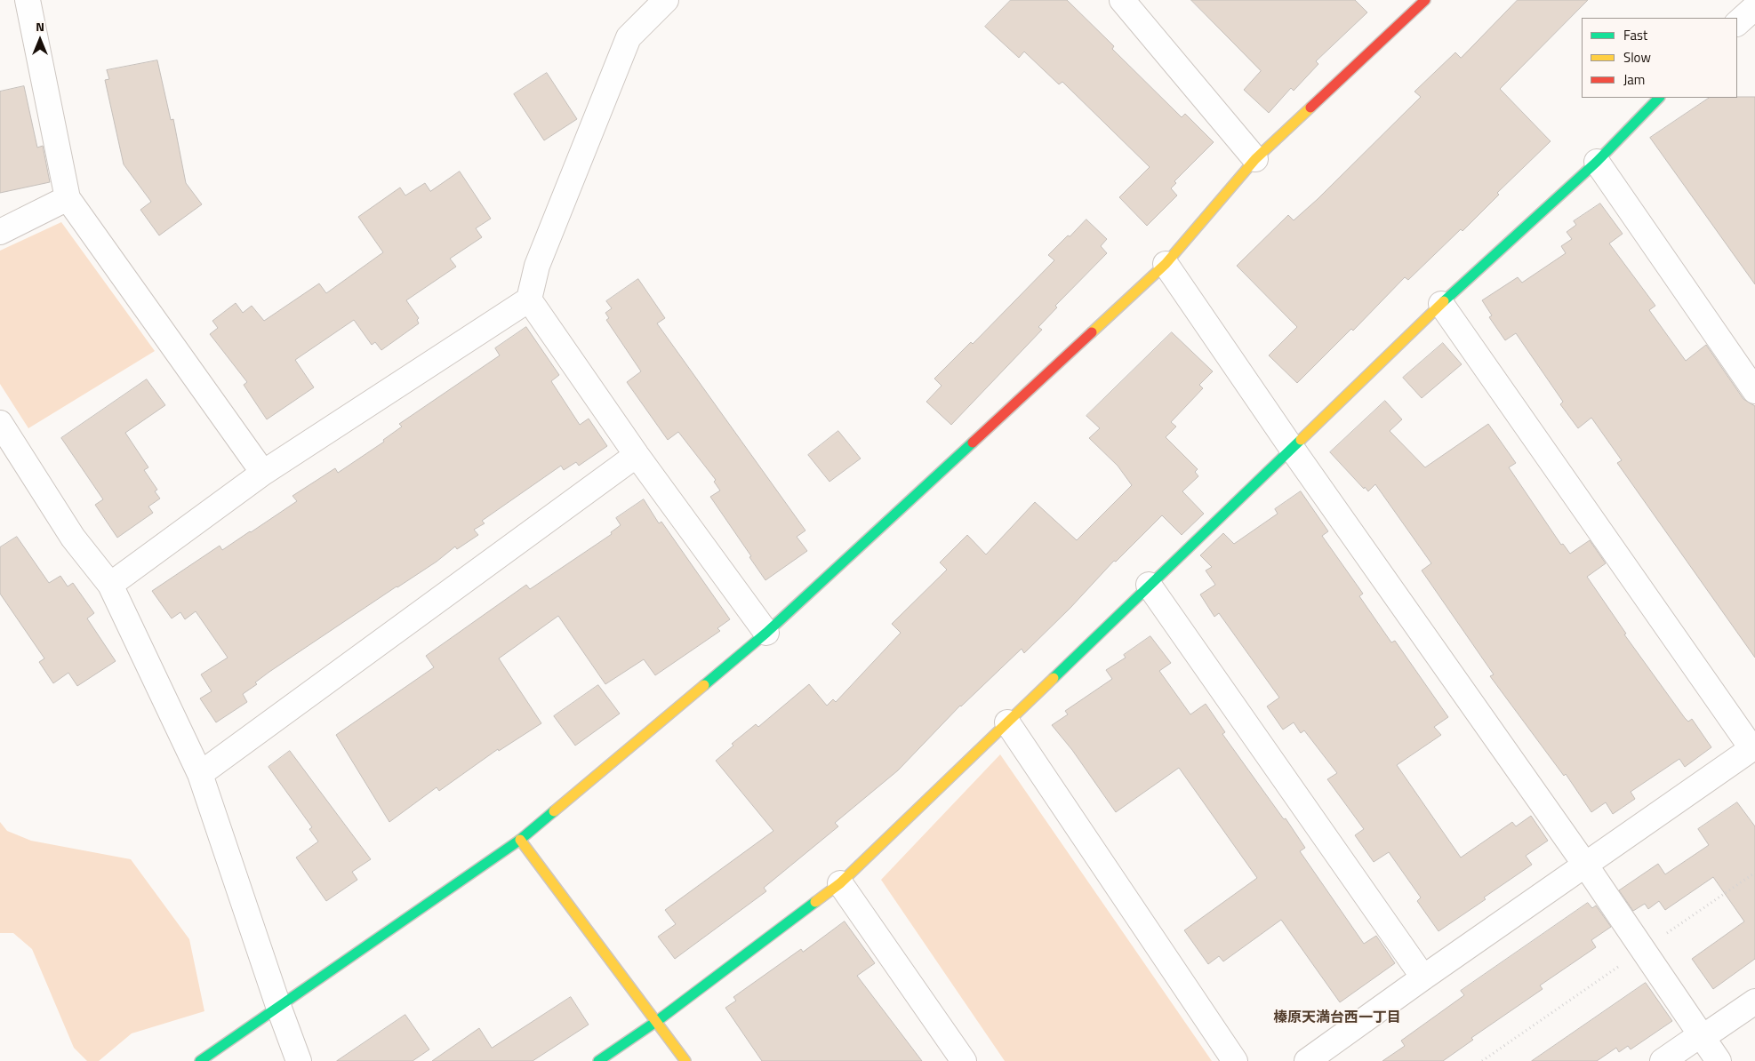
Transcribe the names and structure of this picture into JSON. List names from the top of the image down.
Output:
{
  "districts": ["榛原天満台西一丁目"],
  "legend": ["Fast", "Slow", "Jam"],
  "north": "top"
}
